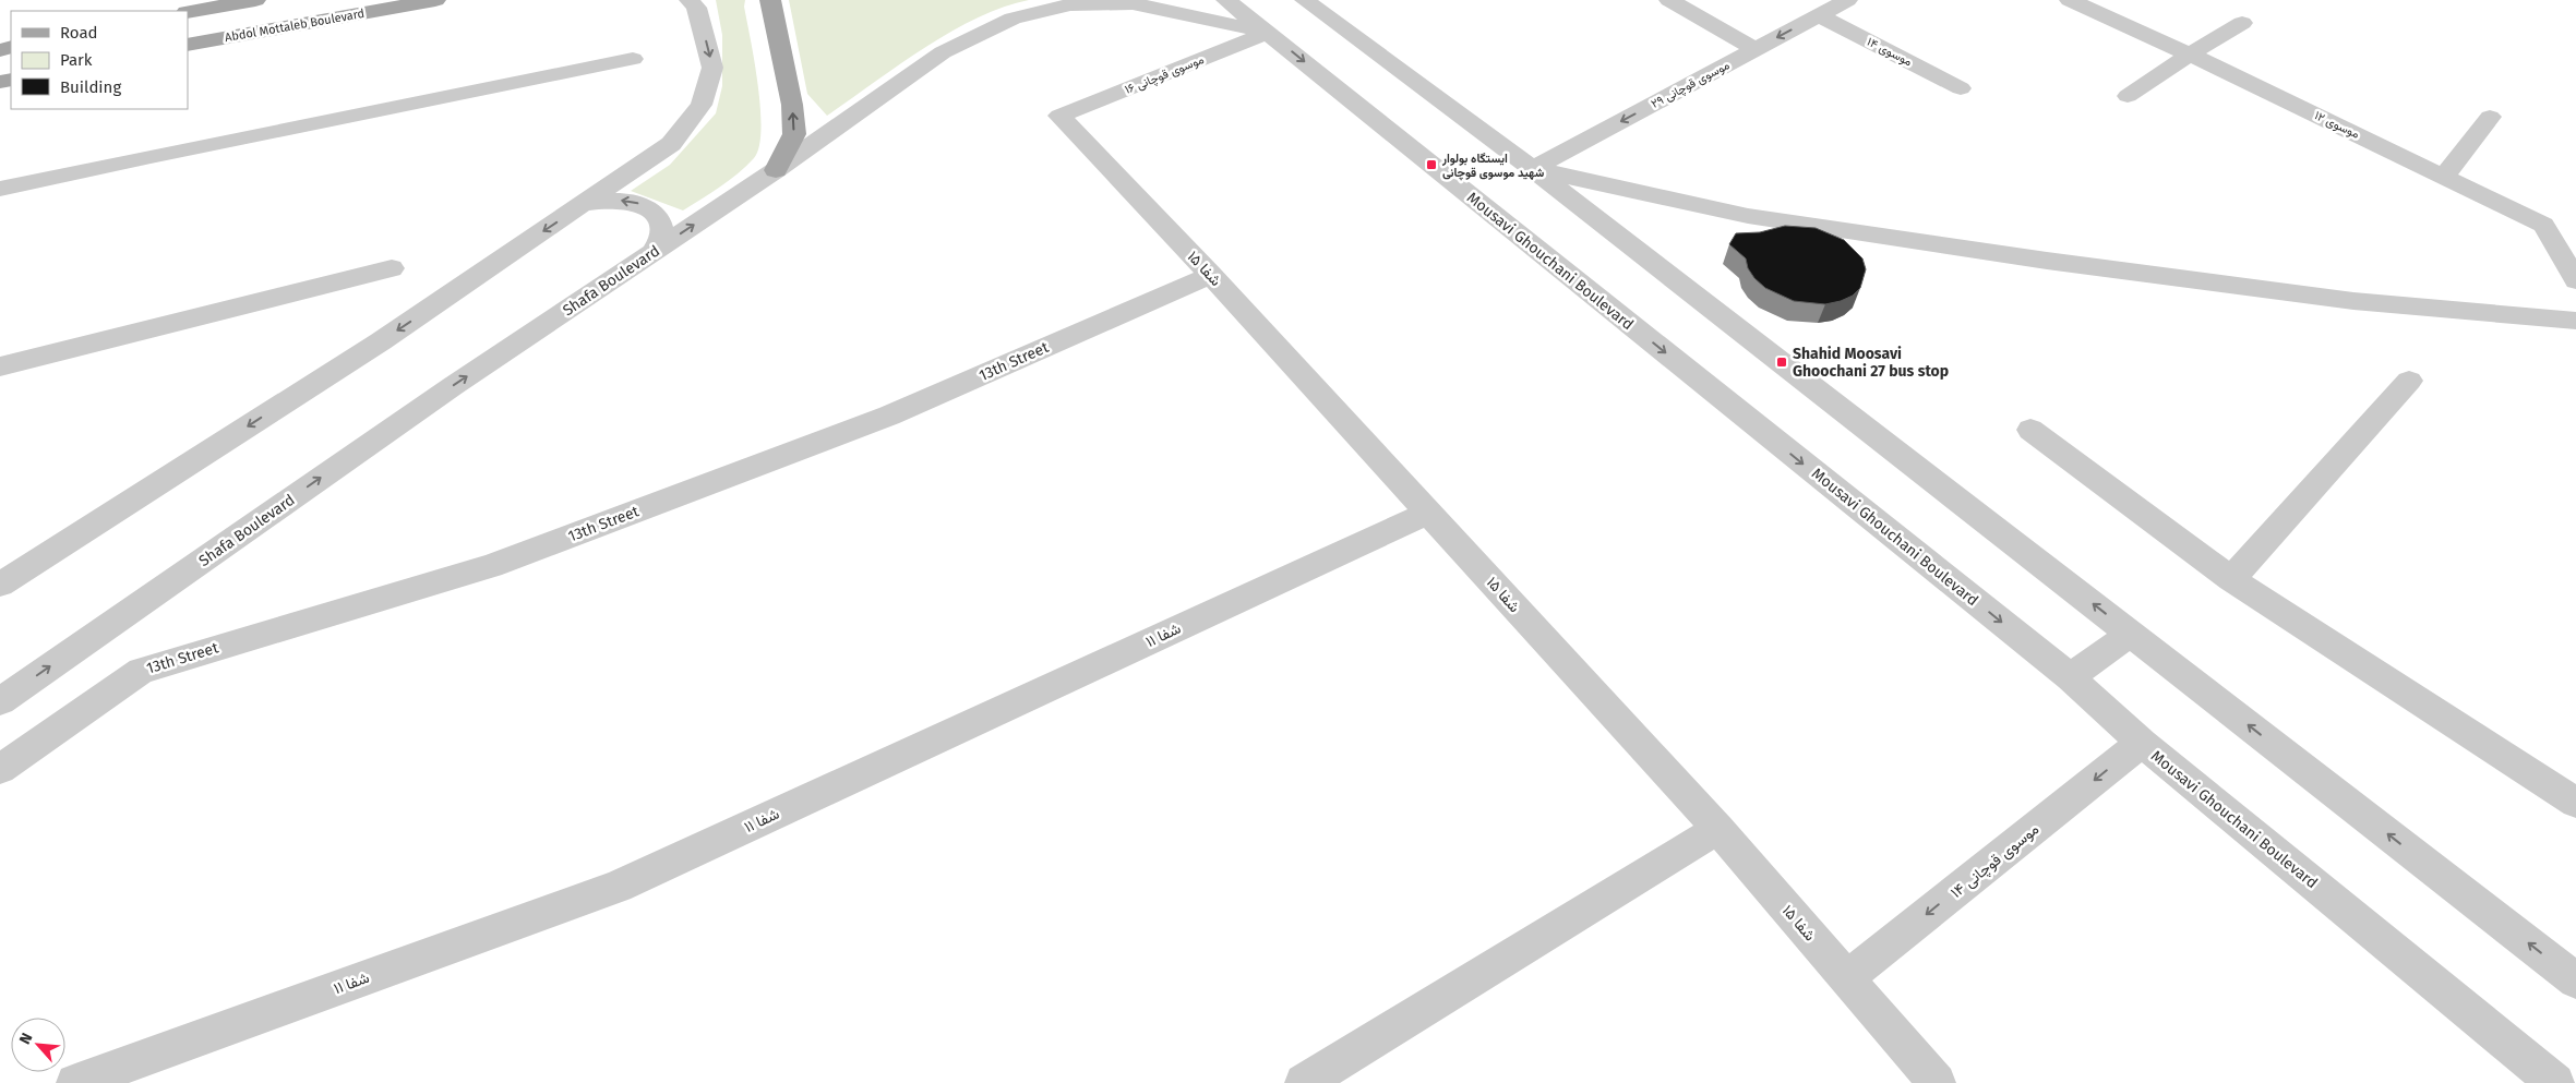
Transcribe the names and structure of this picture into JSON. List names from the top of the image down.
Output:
{
  "streets": {
    "main road": ["Abdol Mottaleb Boulevard"],
    "street": [
      "موسوی ۱۴",
      "موسوی قوچانی ۱۶",
      "موسوی قوچانی ۲۹",
      "موسوی ۱۲",
      "Mousavi Ghouchani Boulevard",
      "شفا ۱۵",
      "Shafa Boulevard",
      "13th Street",
      "شفا ۱۱",
      "موسوی قوچانی ۱۴"
    ]
  },
  "crossings": [
    ["موسوی ۱۴", "موسوی قوچانی ۲۹"],
    ["موسوی قوچانی ۱۶", "Mousavi Ghouchani Boulevard"],
    ["موسوی قوچانی ۱۶", "شفا ۱۵"],
    ["موسوی قوچانی ۱۶", "Shafa Boulevard"],
    ["Mousavi Ghouchani Boulevard", "Shafa Boulevard"],
    ["Mousavi Ghouchani Boulevard", "موسوی قوچانی ۱۴"],
    ["شفا ۱۵", "13th Street"],
    ["شفا ۱۵", "شفا ۱۱"],
    ["شفا ۱۵", "موسوی قوچانی ۱۴"]
  ],
  "one_way": ["موسوی قوچانی ۲۹", "موسوی قوچانی ۱۴"],
  "places": {
    "transit": ["ایستگاه بولوار شهید موسوی قوچانی", "Shahid Moosavi Ghoochani 27 bus stop"]
  },
  "legend": ["Road", "Park", "Building"],
  "north": "top left"
}
